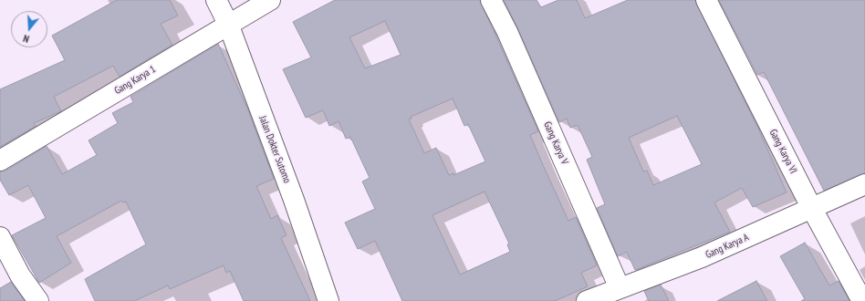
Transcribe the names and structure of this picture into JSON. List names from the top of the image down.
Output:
{
  "streets": {
    "street": [
      "Gang Karya 1",
      "Gang Karya V",
      "Jalan Dokter Sutomo",
      "Gang Karya VI",
      "Gang Karya A"
    ]
  },
  "crossings": [
    ["Gang Karya 1", "Jalan Dokter Sutomo"],
    ["Gang Karya V", "Gang Karya A"],
    ["Gang Karya VI", "Gang Karya A"]
  ],
  "north": "bottom"
}
